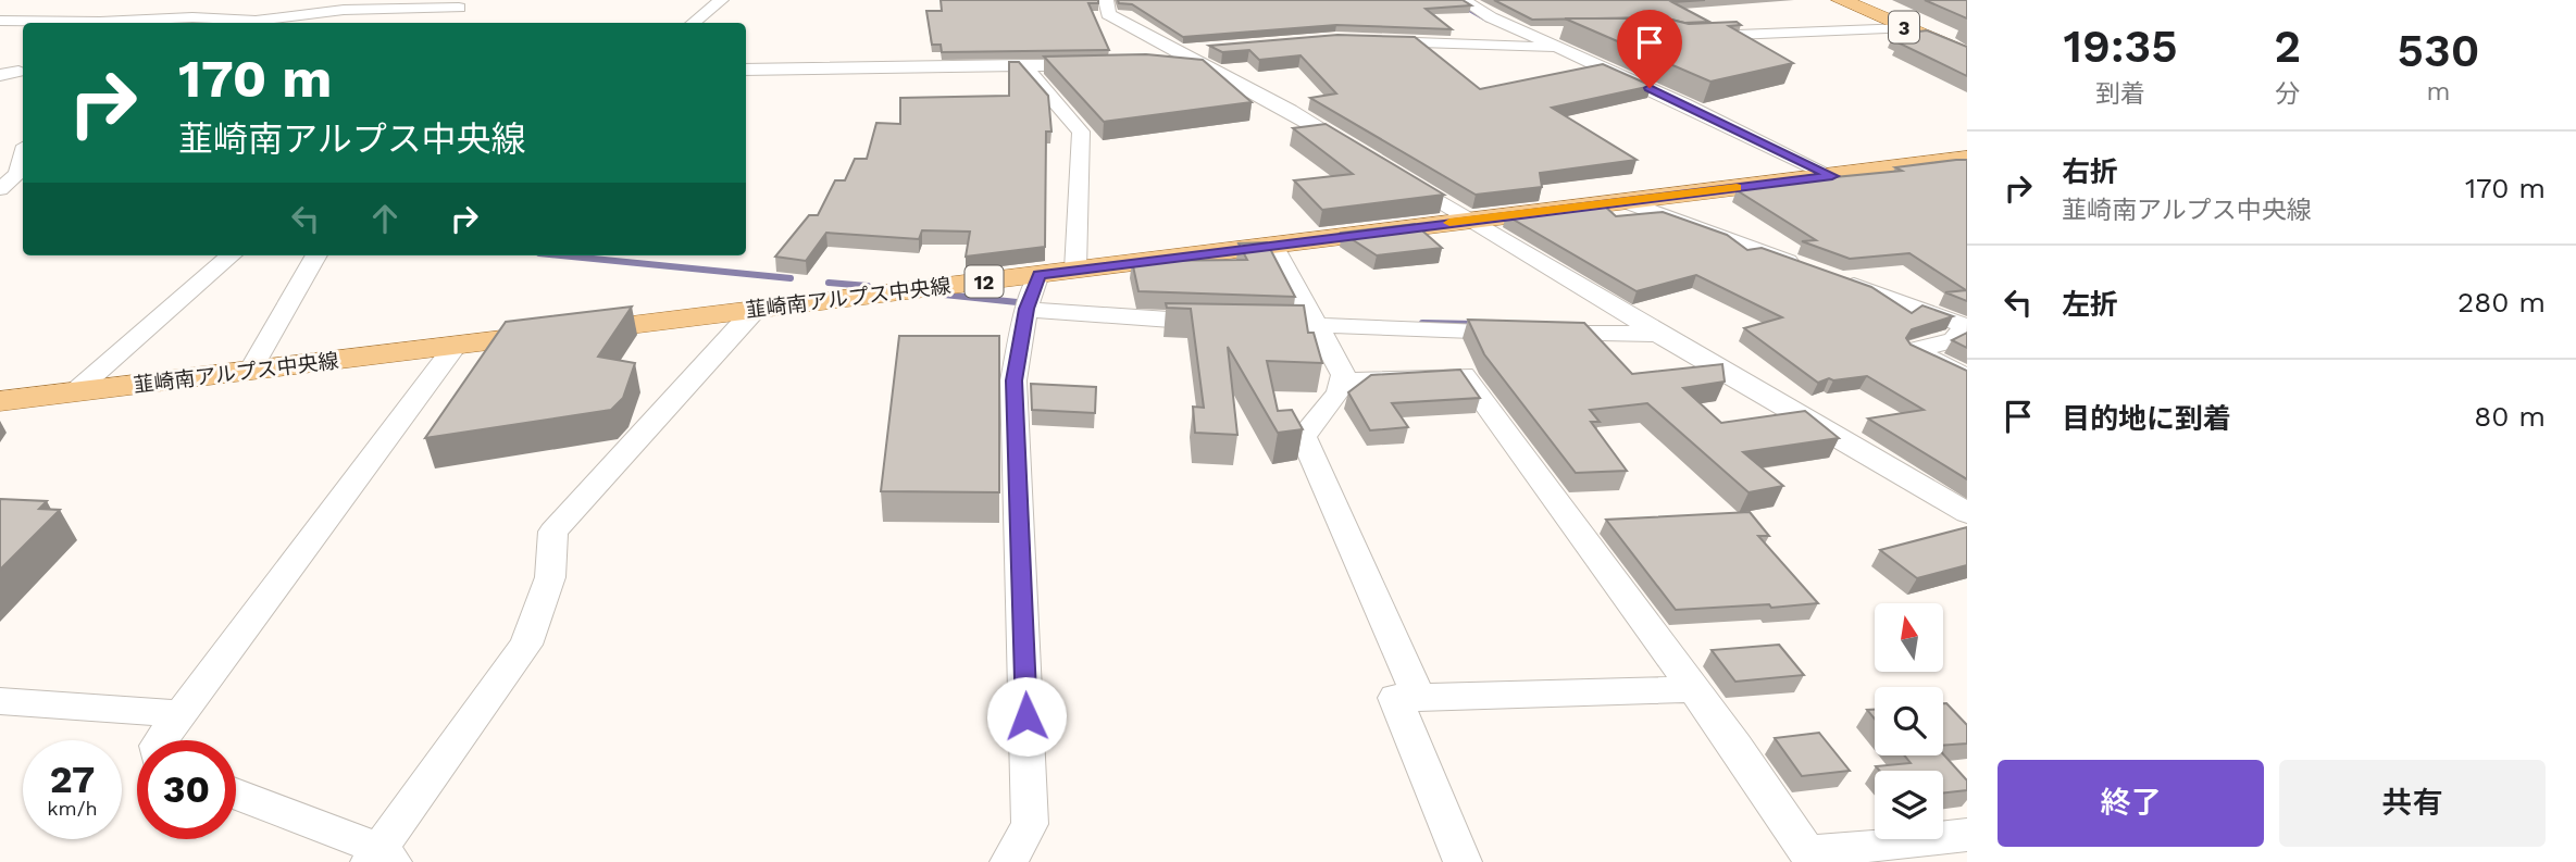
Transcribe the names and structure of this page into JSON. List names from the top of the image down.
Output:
{
  "streets": {
    "main road": ["3", "12", "韮崎南アルプス中央線"]
  },
  "north": "top",
  "page": {
    "eta": [
      "19:35",
      "到着",
      "2",
      "分",
      "530",
      "m"
    ],
    "turn": ["170 m", "韮崎南アルプス中央線"],
    "list": [
      {
        "name": "右折",
        "note": "韮崎南アルプス中央線",
        "value": "170 m"
      },
      {
        "name": "左折",
        "value": "280 m"
      },
      {
        "name": "目的地に到着",
        "value": "80 m"
      }
    ],
    "speed": "27 km/h",
    "limit": "30",
    "buttons": ["終了", "共有"]
  }
}
